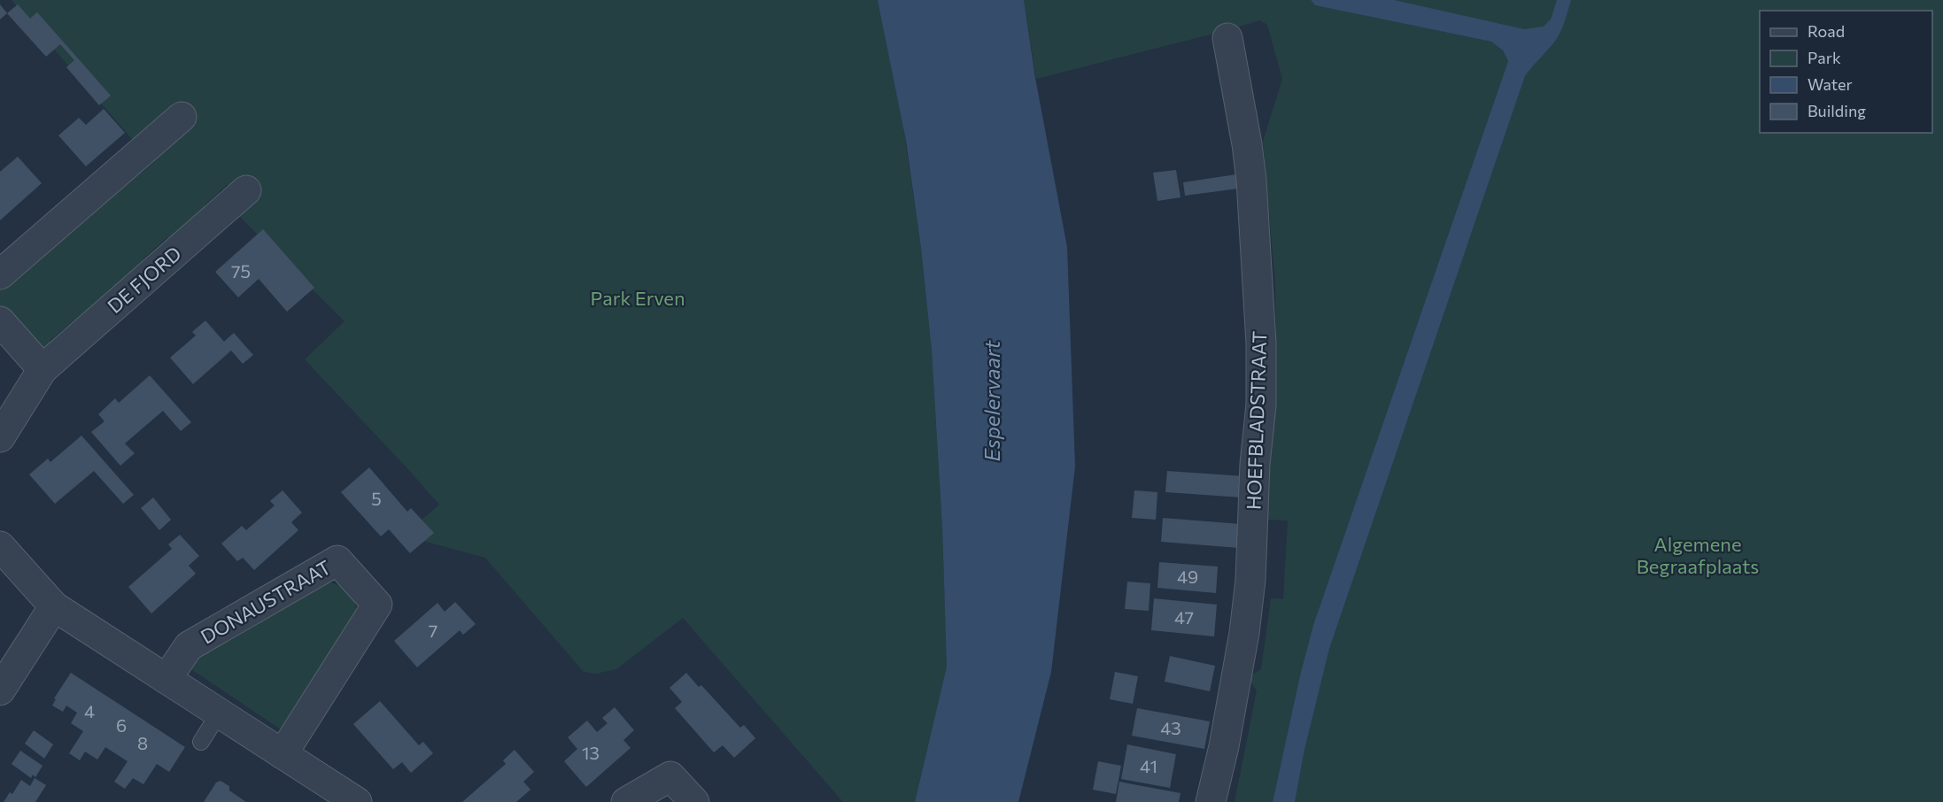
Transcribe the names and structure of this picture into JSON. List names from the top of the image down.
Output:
{
  "streets": {
    "street": ["DE FJORD", "HOEFBLADSTRAAT", "DONAUSTRAAT"]
  },
  "water": ["Espelervaart"],
  "parks": ["Park Erven", "Algemene Begraafplaats"],
  "house_numbers": [
    "75",
    "5",
    "49",
    "47",
    "7",
    "4",
    "6",
    "43",
    "8",
    "13",
    "41"
  ],
  "legend": [
    "Road",
    "Park",
    "Water",
    "Building"
  ]
}
